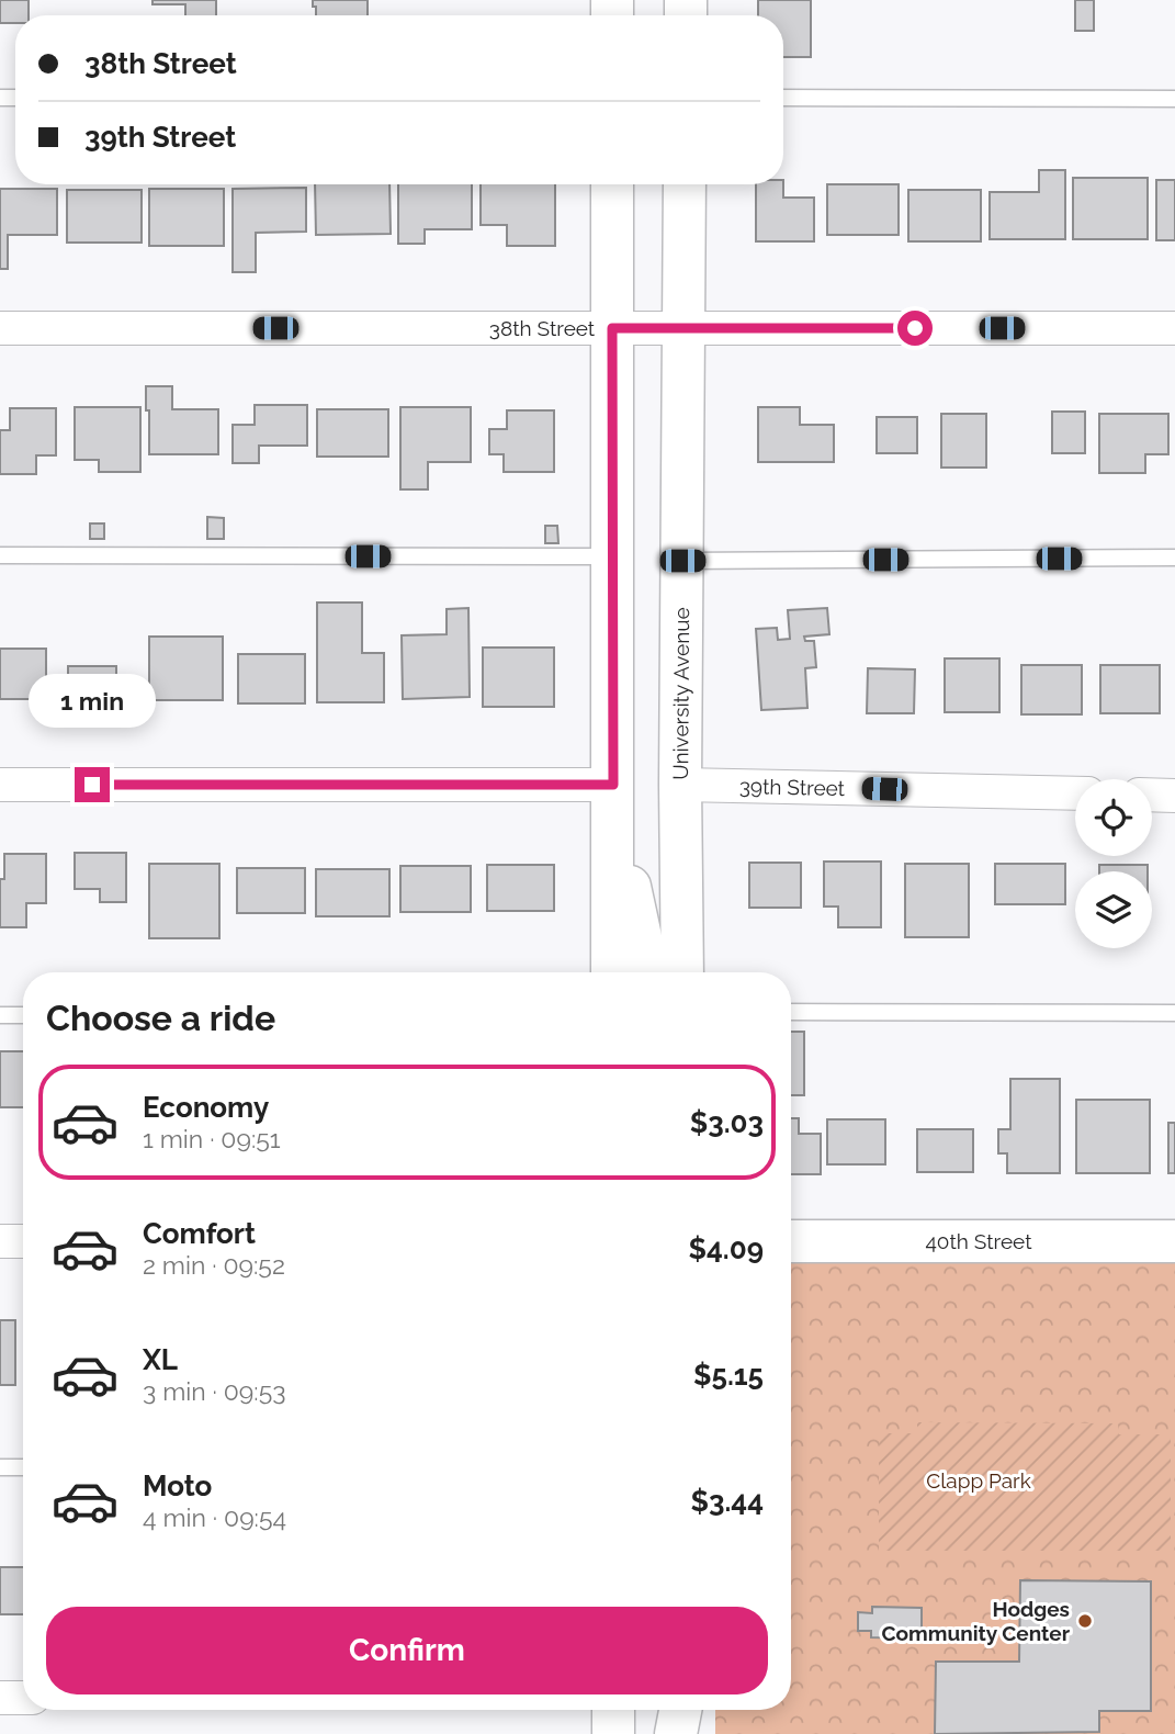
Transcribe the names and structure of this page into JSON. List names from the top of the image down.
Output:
{
  "streets": {
    "main road": ["University Avenue", "40th Street"],
    "street": ["38th Street", "39th Street"]
  },
  "crossings": [
    ["38th Street", "University Avenue"],
    ["University Avenue", "39th Street"]
  ],
  "parks": ["Clapp Park"],
  "places": ["Hodges Community Center"],
  "page": {
    "banner": ["38th Street", "39th Street"],
    "bubble": "1 min",
    "heading": "Choose a ride",
    "list": [
      {
        "name": "Economy",
        "note": "1 min · 09:51",
        "value": "$3.03"
      },
      {
        "name": "Comfort",
        "note": "2 min · 09:52",
        "value": "$4.09"
      },
      {
        "name": "XL",
        "note": "3 min · 09:53",
        "value": "$5.15"
      },
      {
        "name": "Moto",
        "note": "4 min · 09:54",
        "value": "$3.44"
      }
    ],
    "buttons": "Confirm"
  }
}
